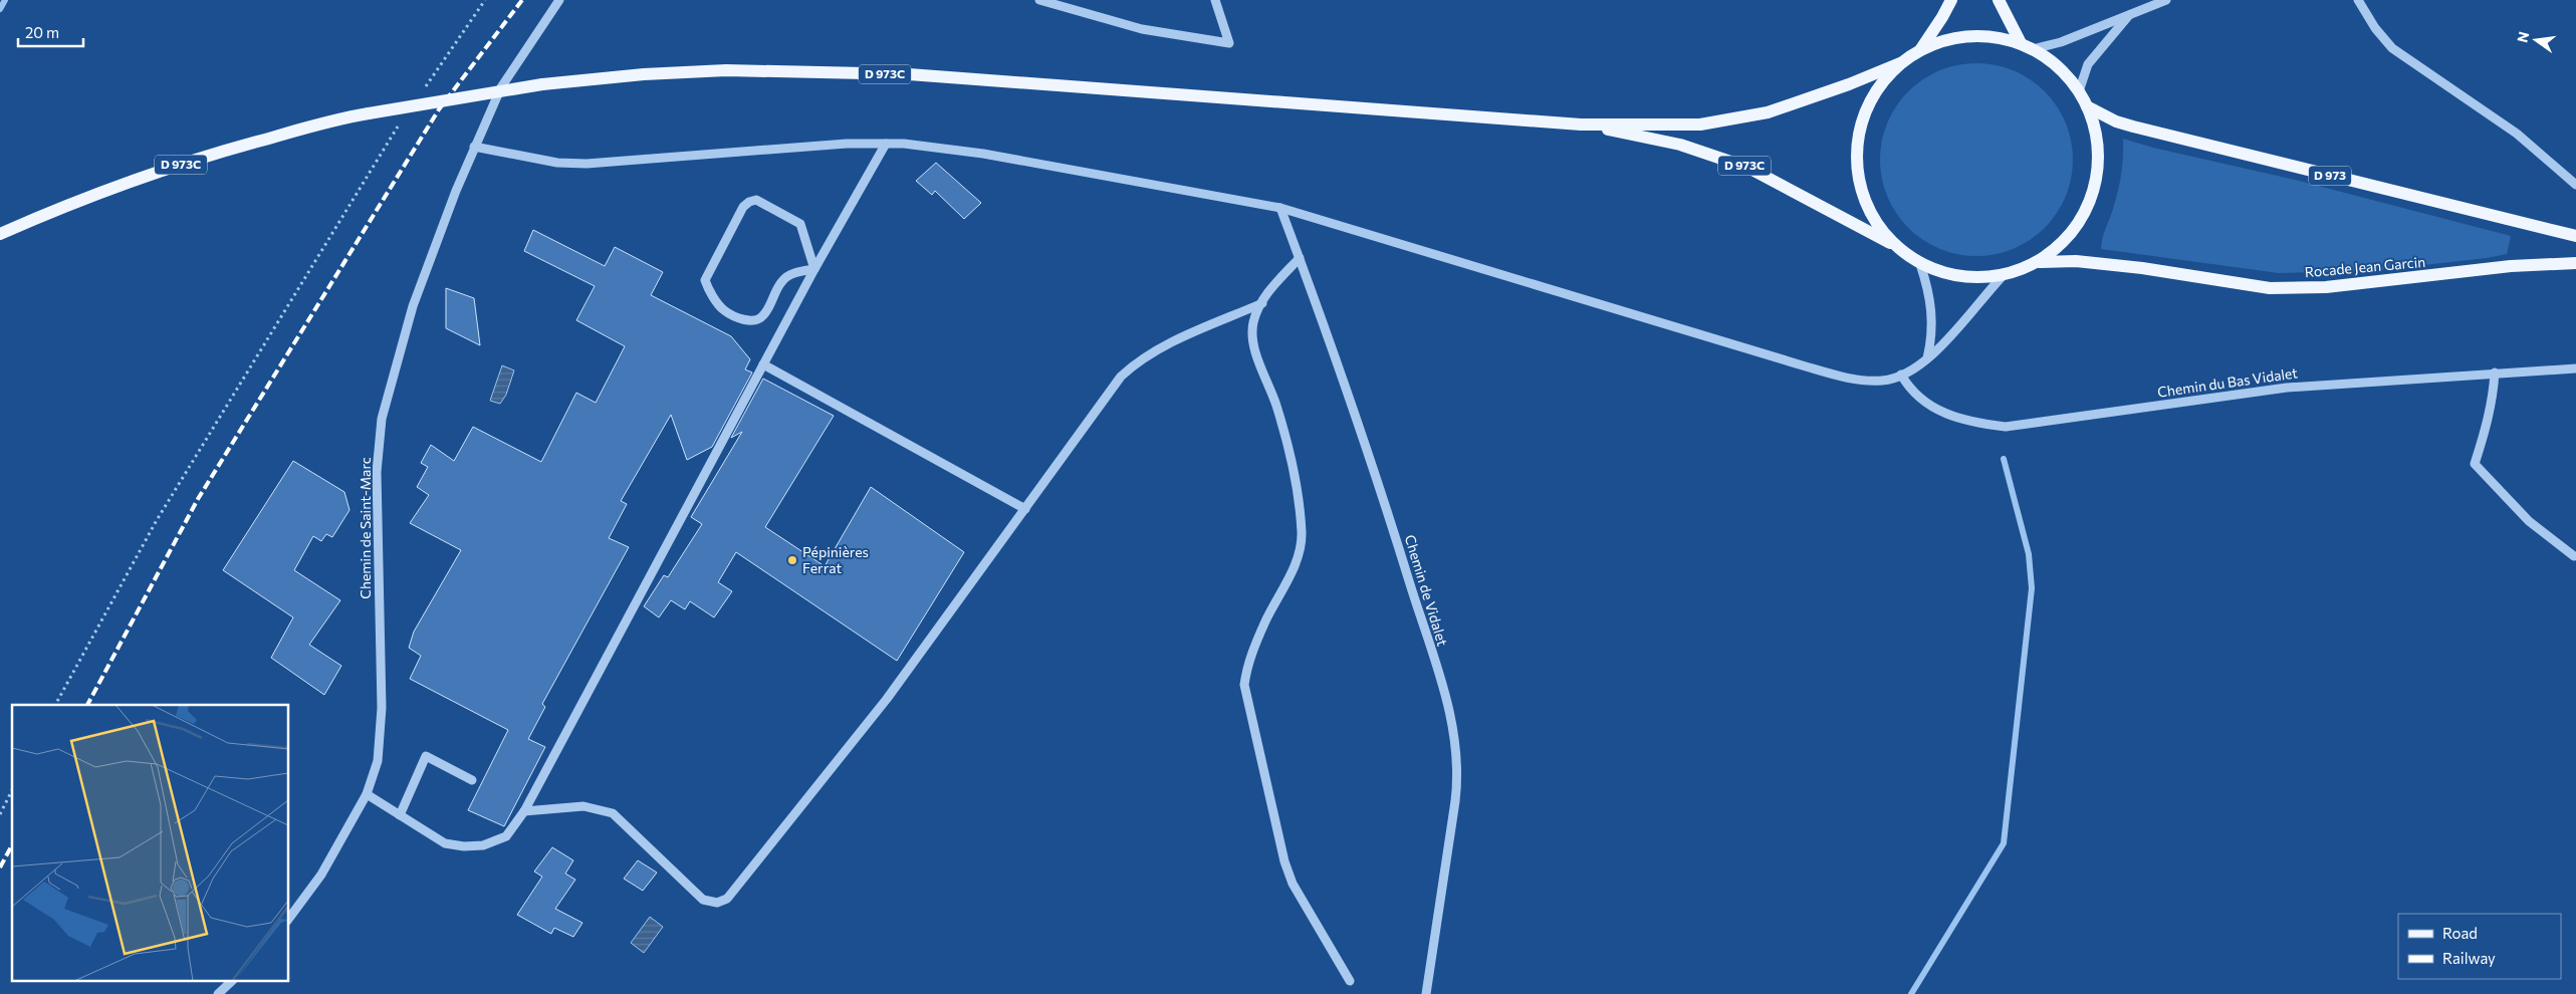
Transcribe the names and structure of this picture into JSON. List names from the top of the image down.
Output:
{
  "streets": {
    "main road": ["D 973C", "D 973", "Rocade Jean Garcin"],
    "street": ["Chemin du Bas Vidalet", "Chemin de Saint-Marc", "Chemin de Vidalet"]
  },
  "places": ["Pépinières Ferrat"],
  "legend": ["Road", "Railway"],
  "scale_bar": "20 m",
  "north": "left"
}
